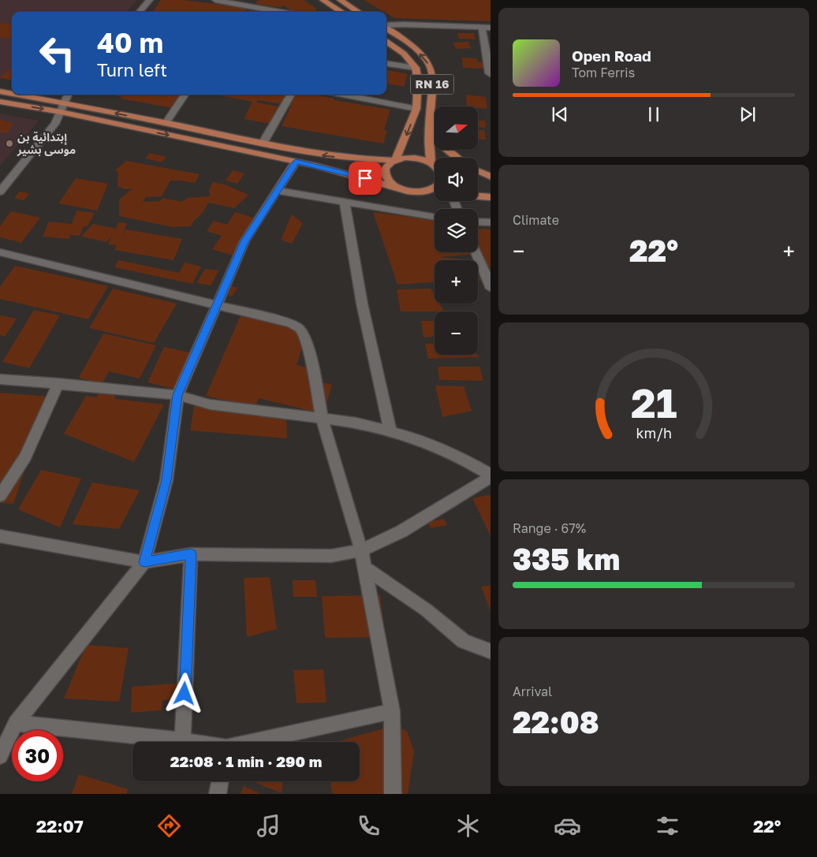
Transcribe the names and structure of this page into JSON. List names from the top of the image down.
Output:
{
  "streets": {
    "main road": ["RN 16"]
  },
  "places": ["إبتدائية بن موسى بشير"],
  "north": "right",
  "page": {
    "turn": ["40 m", "Turn left"],
    "song": ["Open Road", "Tom Ferris"],
    "map_buttons": ["+", "−"],
    "tile": [
      "Climate",
      ["Range · 67%", "335 km"],
      ["Arrival", "22:08"]
    ],
    "heat": ["−", "22°", "+"],
    "limit": "30",
    "trip": "22:08 · 1 min · 290 m",
    "tabs": ["22:07", "22°"],
    "gauge": ["21", "km/h"]
  }
}
